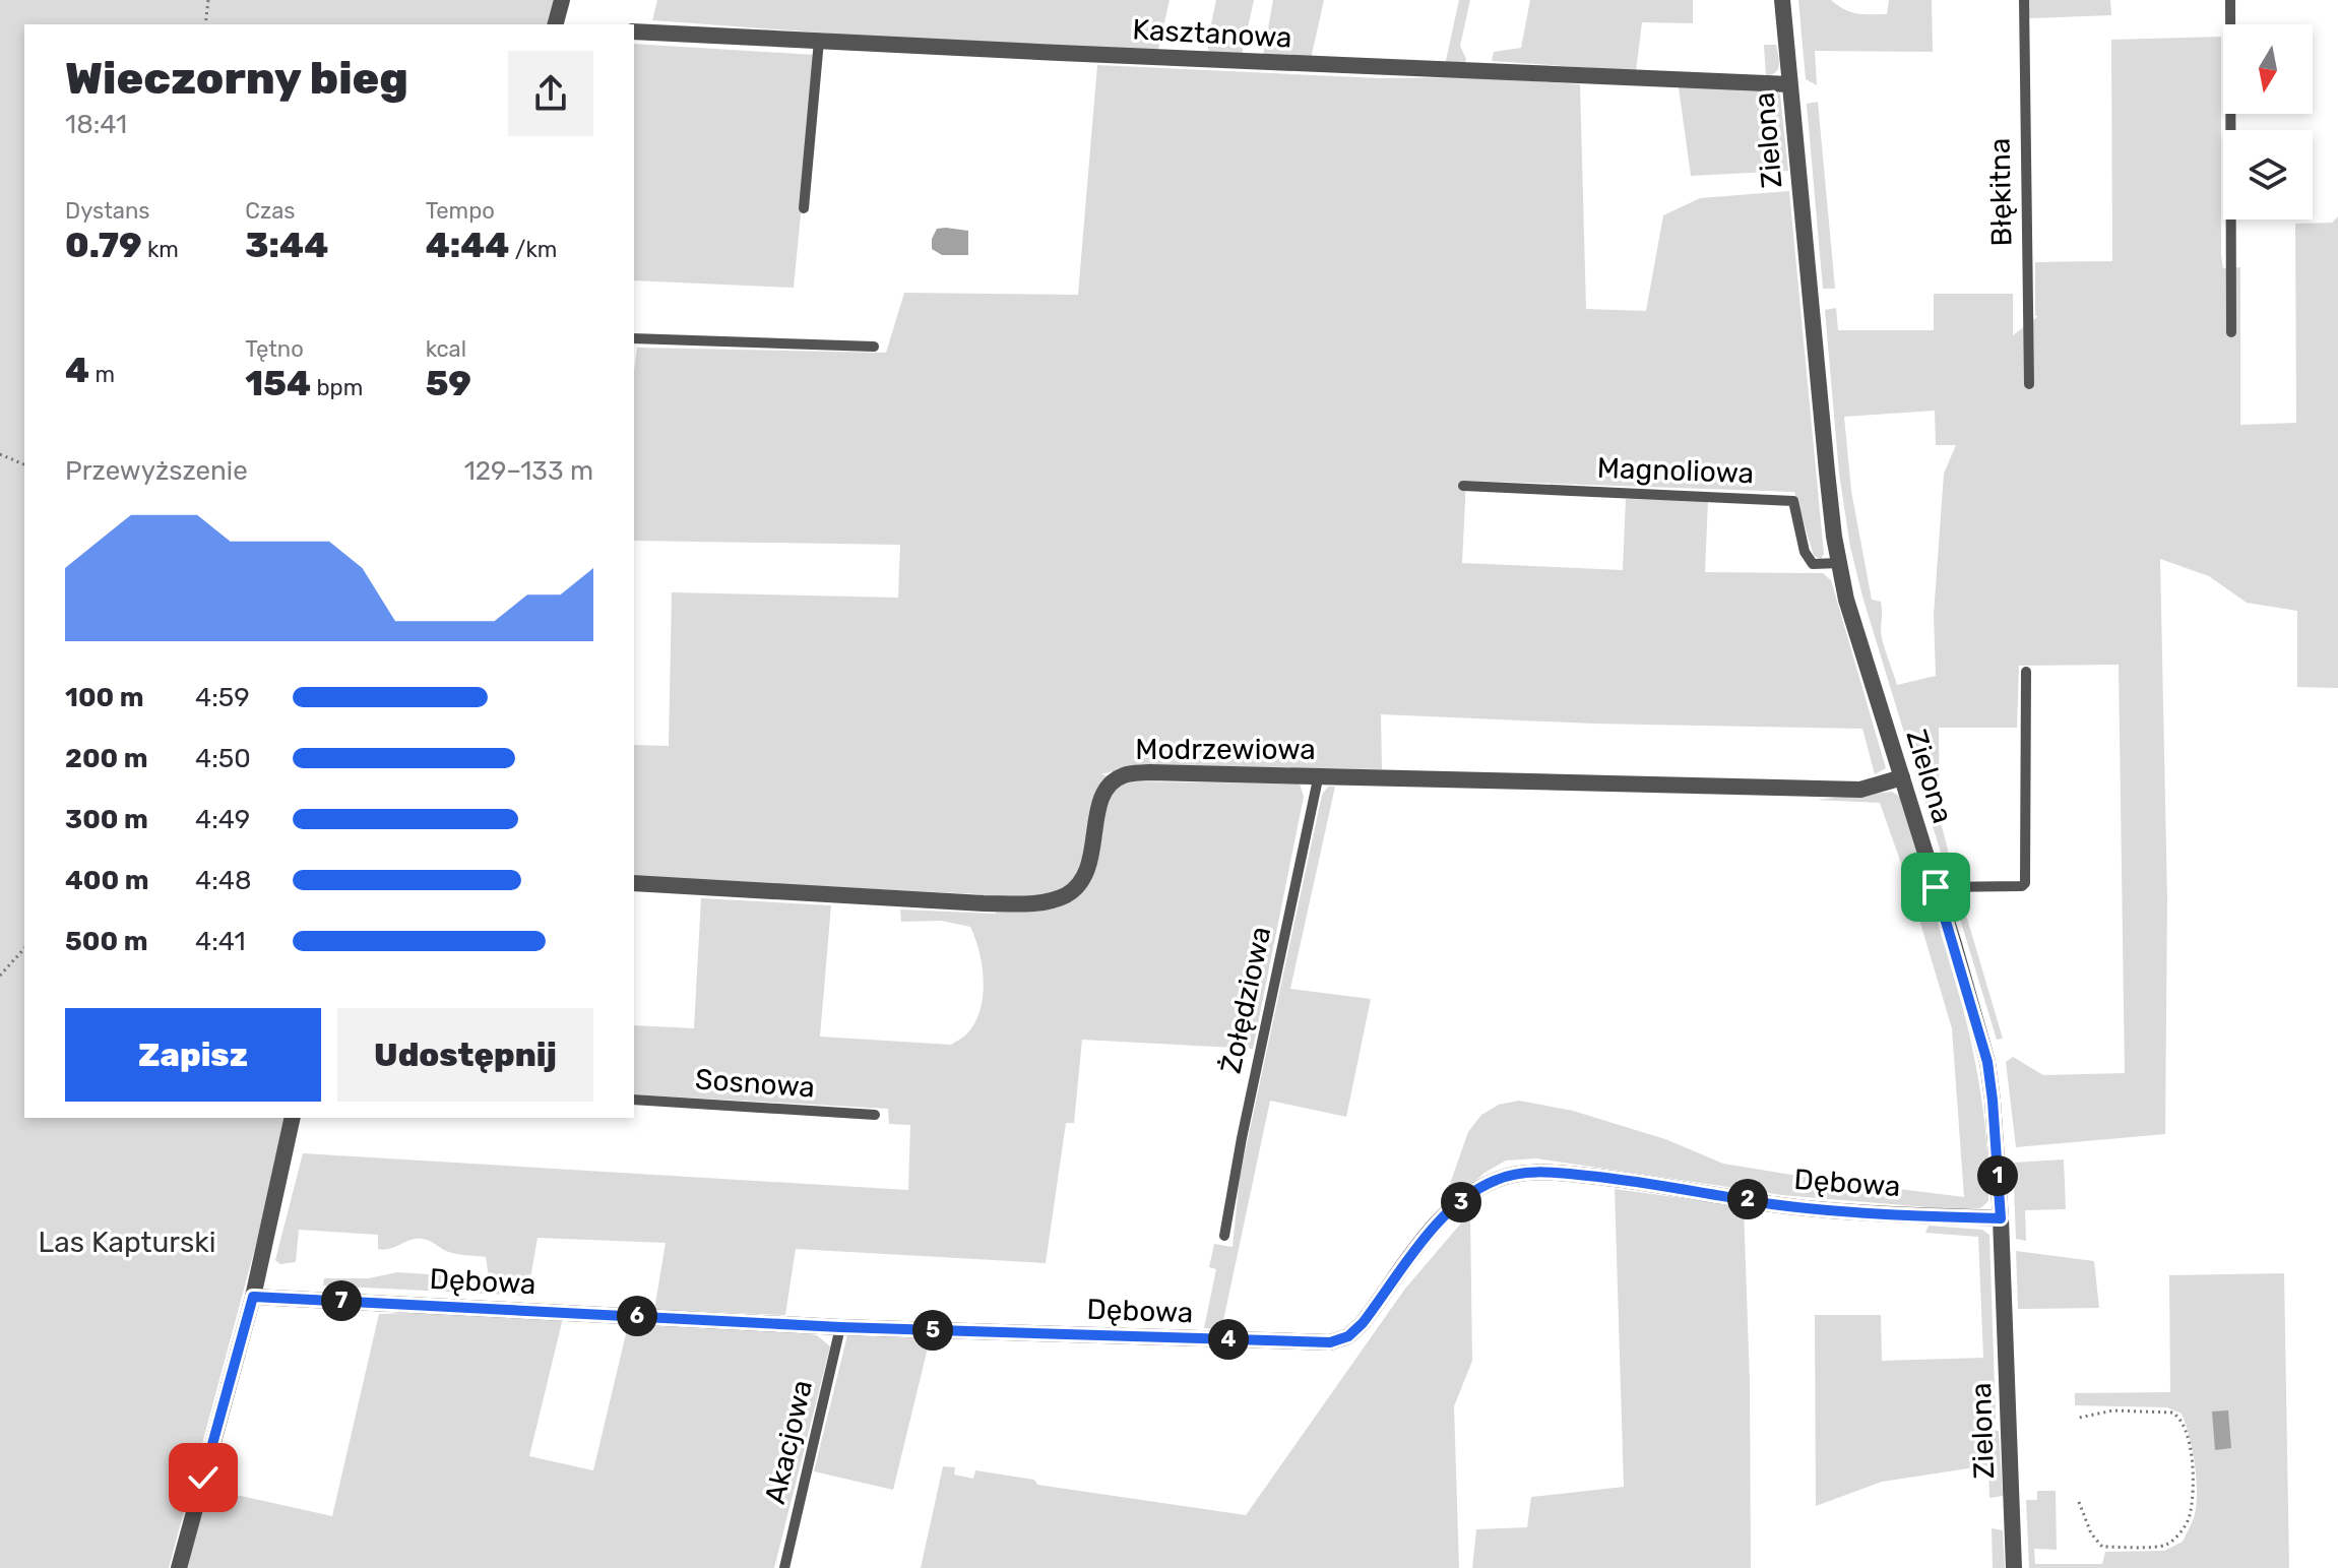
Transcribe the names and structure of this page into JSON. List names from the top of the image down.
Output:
{
  "streets": {
    "street": [
      "Kasztanowa",
      "Zielona",
      "Modrzewiowa",
      "Dębowa"
    ],
    "lane": [
      "Błękitna",
      "Magnoliowa",
      "Żołędziowa",
      "Sosnowa",
      "Akacjowa"
    ]
  },
  "crossings": [
    ["Kasztanowa", "Zielona"],
    ["Zielona", "Magnoliowa"],
    ["Zielona", "Modrzewiowa"],
    ["Zielona", "Dębowa"],
    ["Modrzewiowa", "Żołędziowa"],
    ["Dębowa", "Akacjowa"]
  ],
  "parks": ["Las Kapturski"],
  "north": "bottom",
  "page": {
    "heading": ["Wieczorny bieg", "18:41"],
    "stats": [
      ["Dystans", "0.79 km"],
      ["Czas", "3:44"],
      ["Tempo", "4:44 /km"],
      ["4 m"],
      ["Tętno", "154 bpm"],
      ["kcal", "59"]
    ],
    "chart": ["Przewyższenie", "129–133 m"],
    "list": [
      {
        "name": "100 m",
        "note": "4:59"
      },
      {
        "name": "200 m",
        "note": "4:50"
      },
      {
        "name": "300 m",
        "note": "4:49"
      },
      {
        "name": "400 m",
        "note": "4:48"
      },
      {
        "name": "500 m",
        "note": "4:41"
      }
    ],
    "buttons": ["Zapisz", "Udostępnij"],
    "pins": [
      "1",
      "2",
      "3",
      "7",
      "6",
      "5",
      "4"
    ]
  }
}
